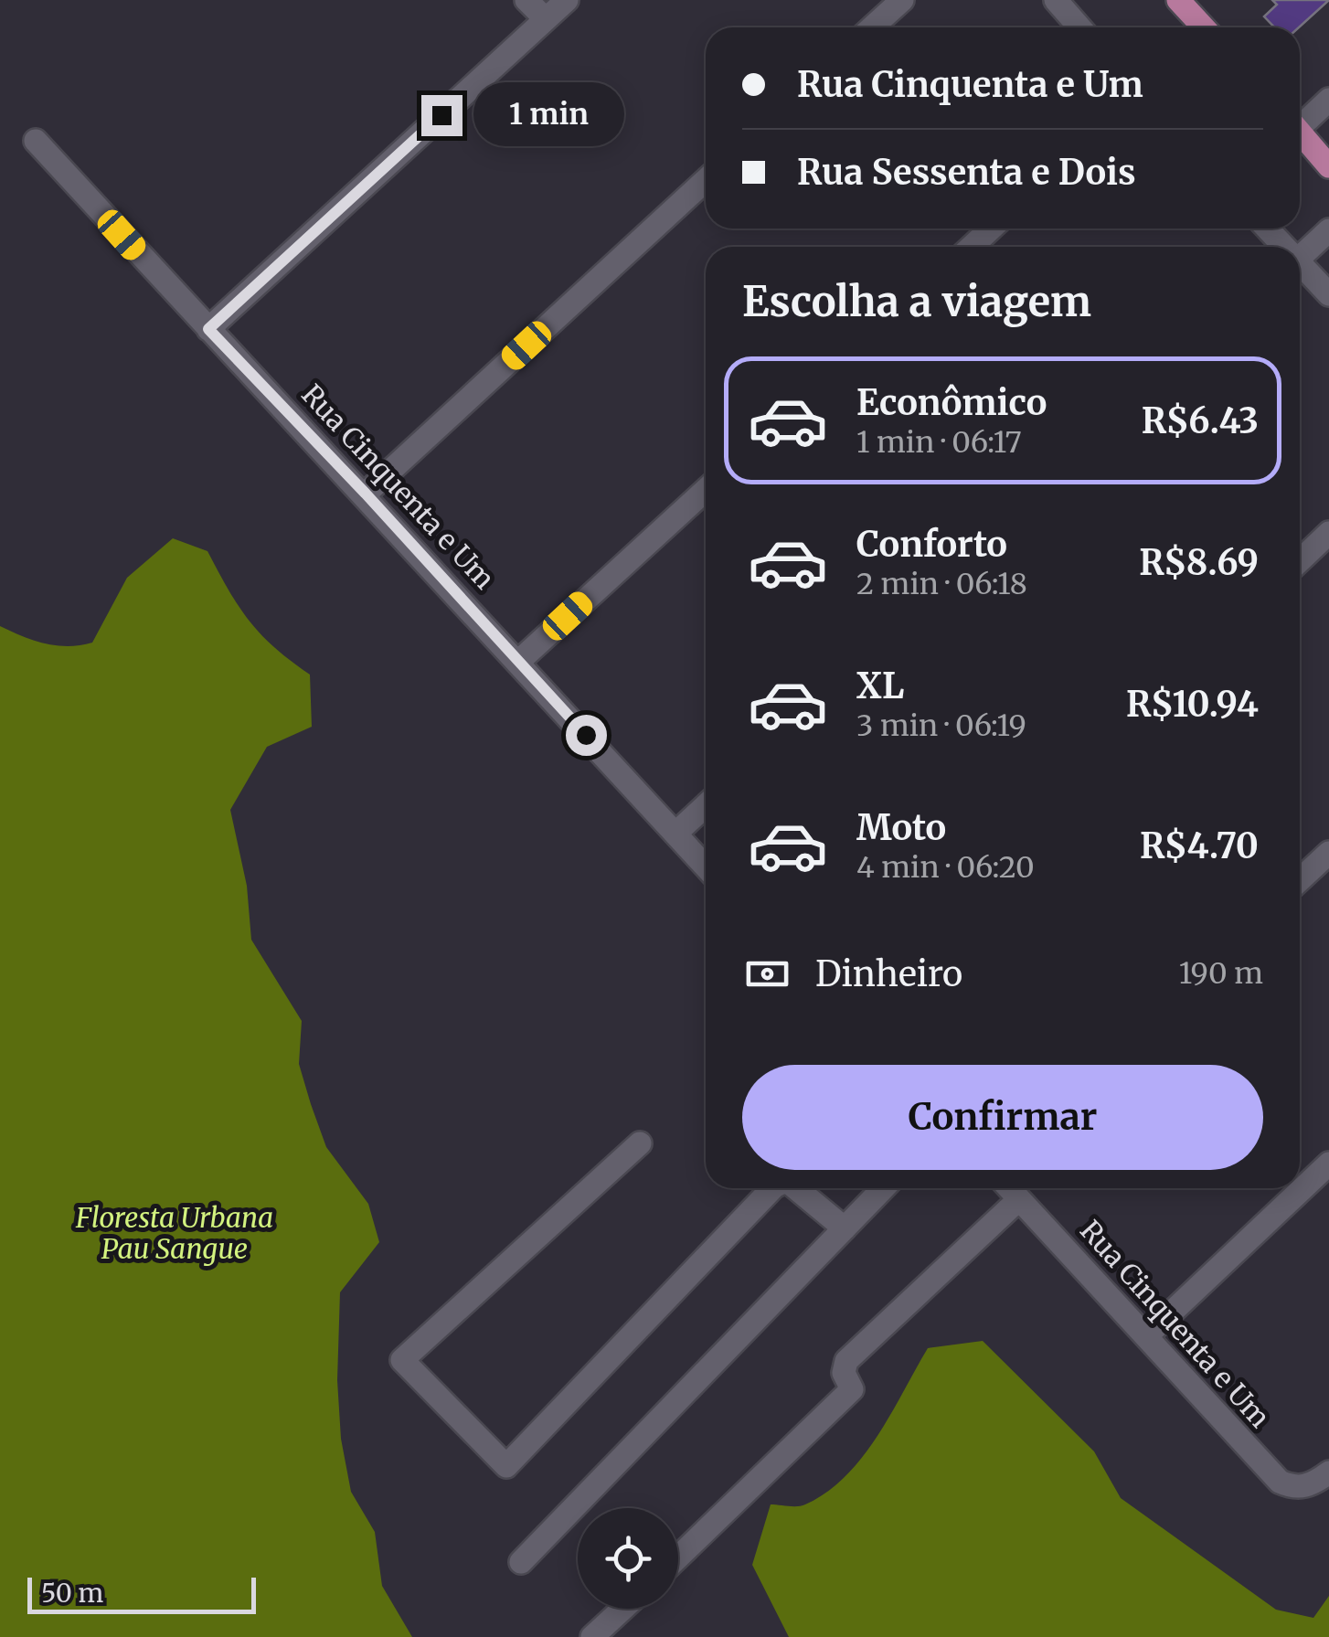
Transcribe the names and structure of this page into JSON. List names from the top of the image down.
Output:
{
  "streets": {
    "street": ["Rua Cinquenta e Um"]
  },
  "parks": ["Floresta Urbana Pau Sangue"],
  "scale_bar": "50 m",
  "page": {
    "banner": ["Rua Cinquenta e Um", "Rua Sessenta e Dois"],
    "bubble": "1 min",
    "heading": "Escolha a viagem",
    "list": [
      {
        "name": "Econômico",
        "note": "1 min · 06:17",
        "value": "R$6.43"
      },
      {
        "name": "Conforto",
        "note": "2 min · 06:18",
        "value": "R$8.69"
      },
      {
        "name": "XL",
        "note": "3 min · 06:19",
        "value": "R$10.94"
      },
      {
        "name": "Moto",
        "note": "4 min · 06:20",
        "value": "R$4.70"
      }
    ],
    "pay": ["Dinheiro", "190 m"],
    "buttons": "Confirmar",
    "scale": "50 m"
  }
}
